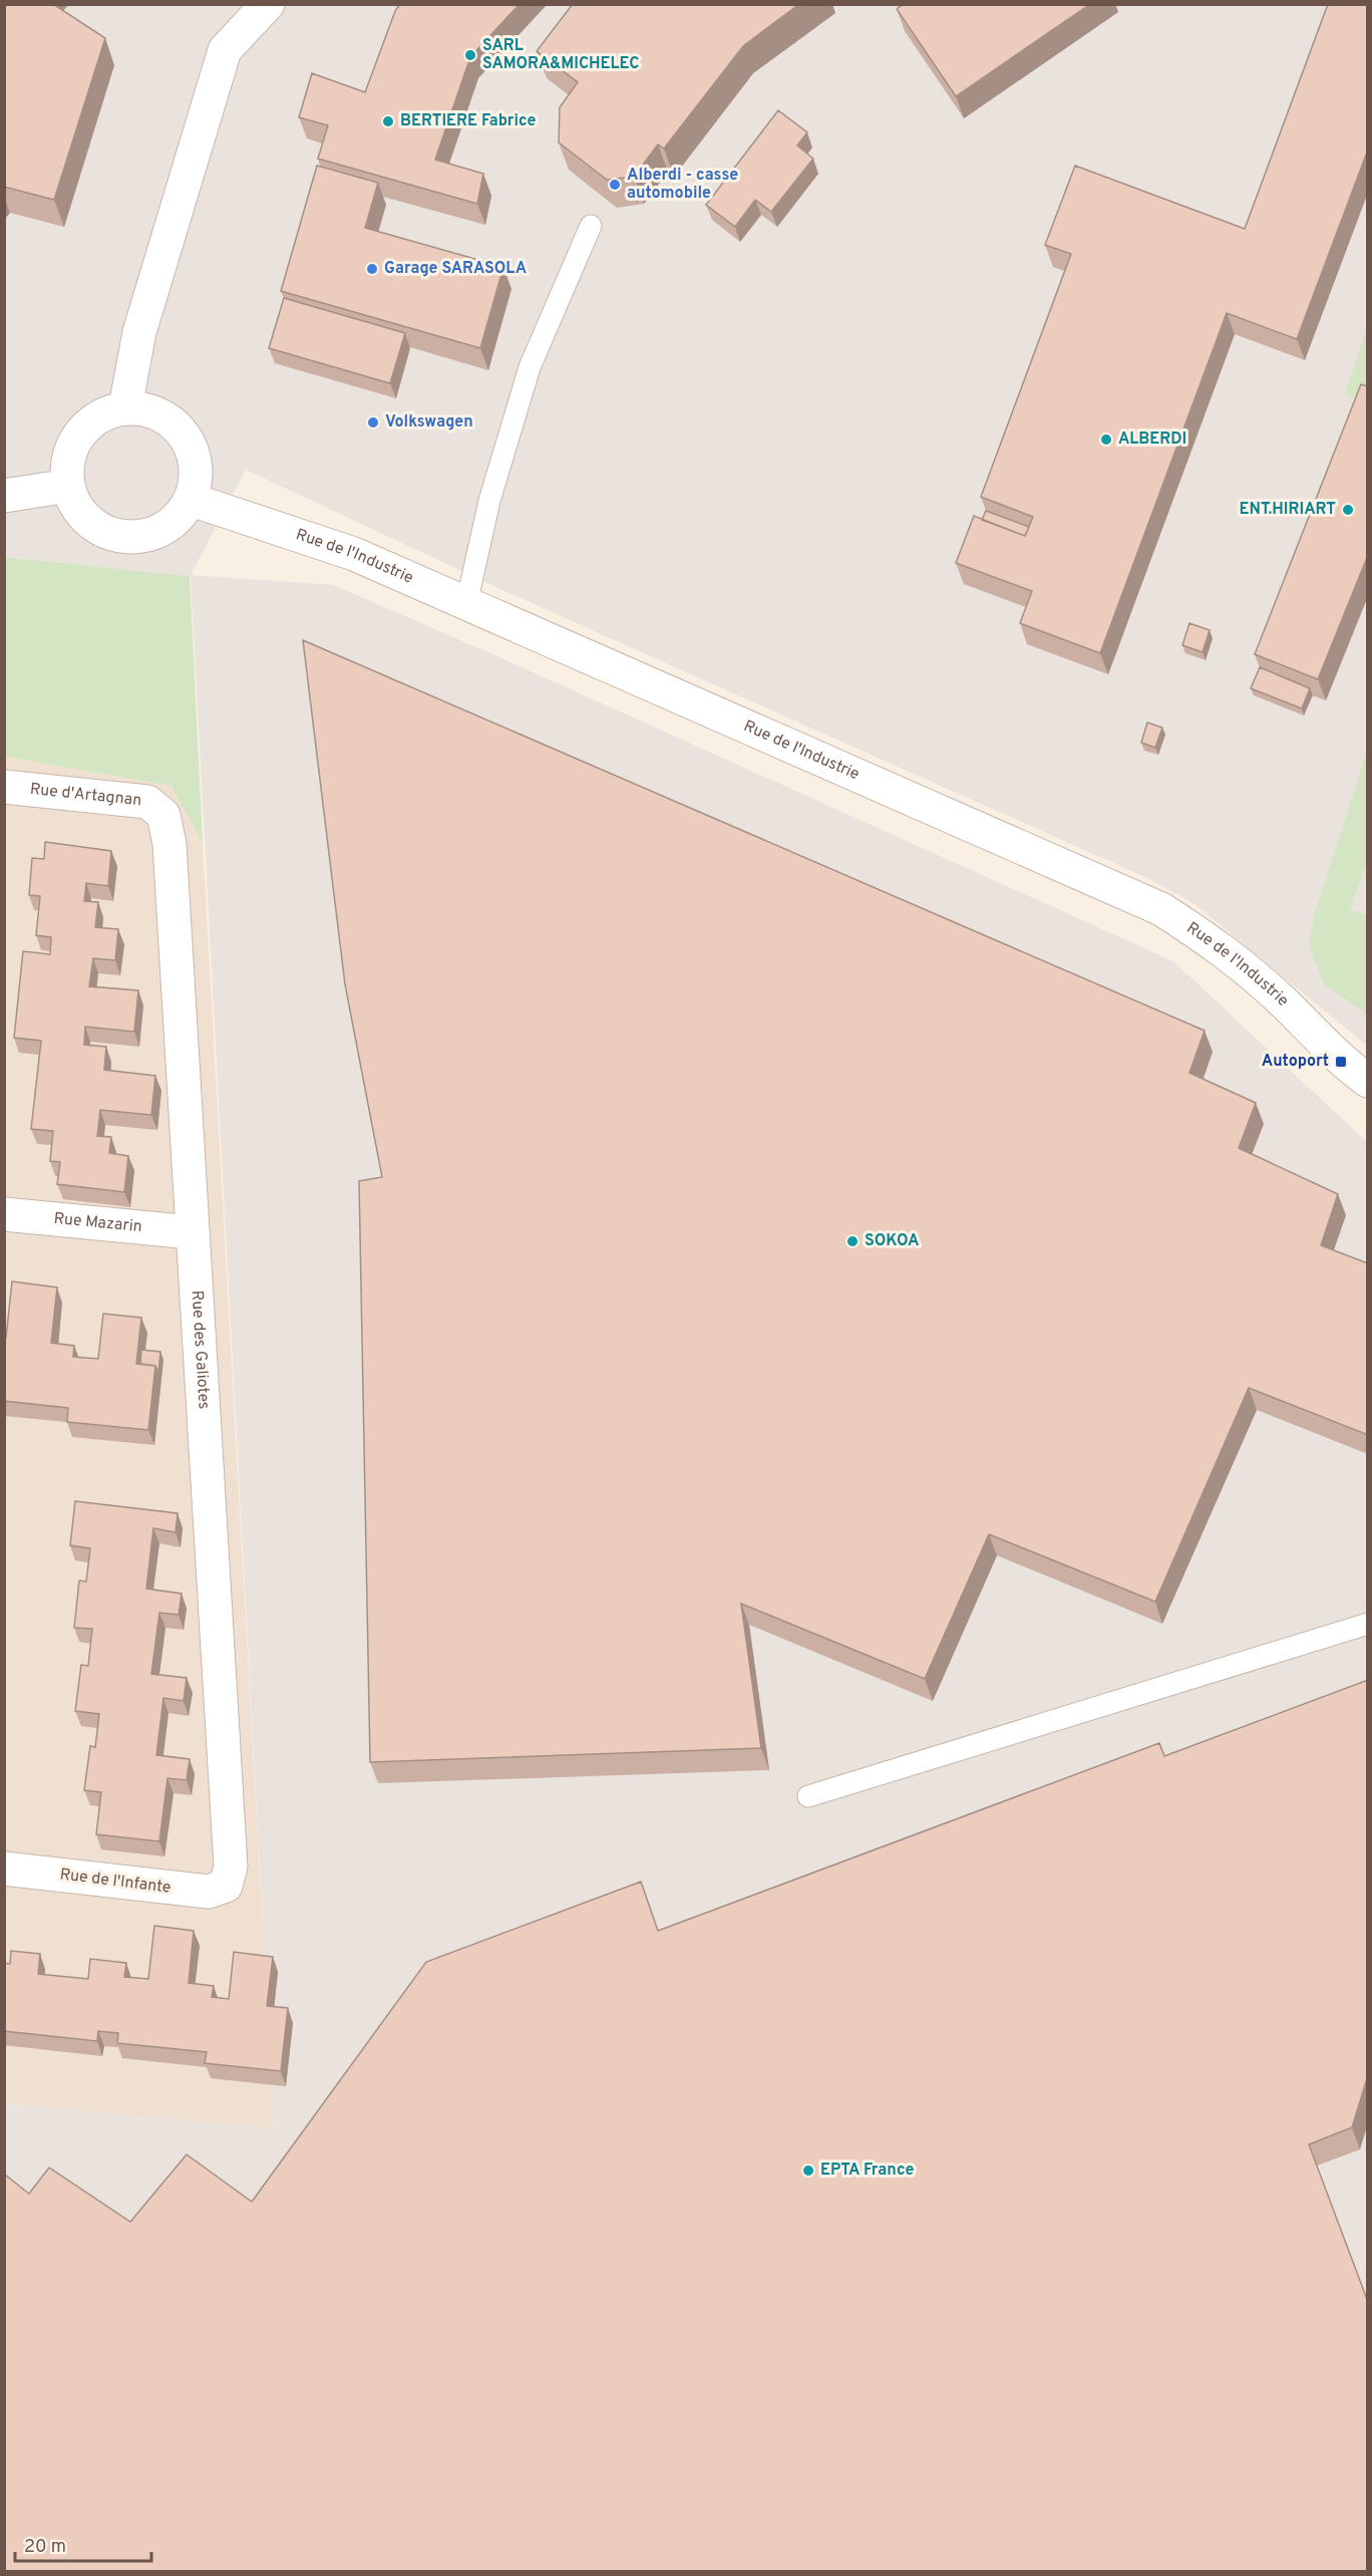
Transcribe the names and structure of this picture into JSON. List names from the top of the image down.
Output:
{
  "streets": {
    "street": [
      "Rue de l'Industrie",
      "Rue d'Artagnan",
      "Rue Mazarin",
      "Rue des Galiotes",
      "Rue de l'Infante"
    ]
  },
  "crossings": [
    ["Rue d'Artagnan", "Rue des Galiotes"],
    ["Rue Mazarin", "Rue des Galiotes"],
    ["Rue des Galiotes", "Rue de l'Infante"]
  ],
  "places": {
    "other": [
      "SARL SAMORA&MICHELEC",
      "BERTIERE Fabrice",
      "Alberdi - casse automobile",
      "Garage SARASOLA",
      "Volkswagen",
      "ALBERDI",
      "ENT.HIRIART",
      "SOKOA",
      "EPTA France"
    ],
    "transit": ["Autoport"]
  },
  "scale_bar": "20 m"
}
